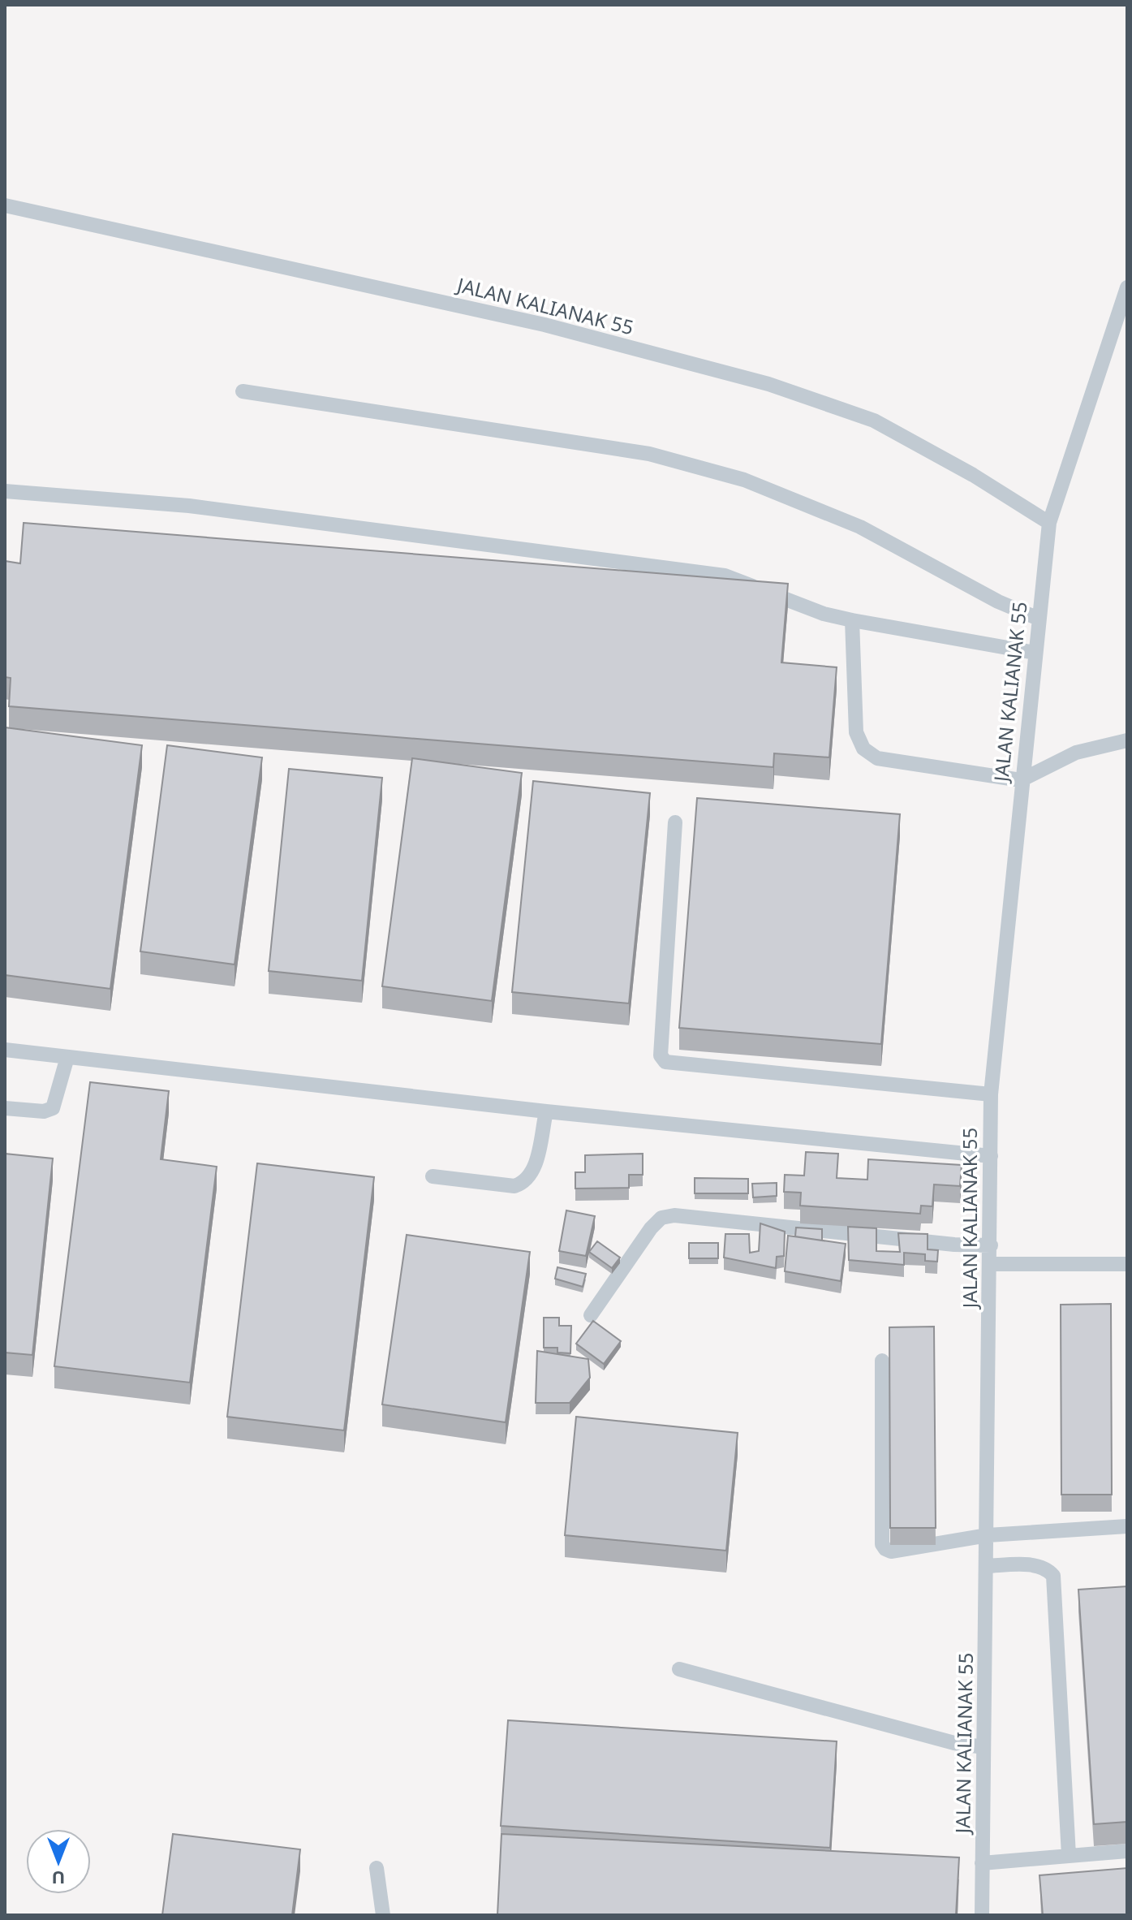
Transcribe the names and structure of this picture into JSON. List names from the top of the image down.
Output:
{
  "streets": {
    "lane": ["JALAN KALIANAK 55"]
  },
  "north": "bottom"
}
